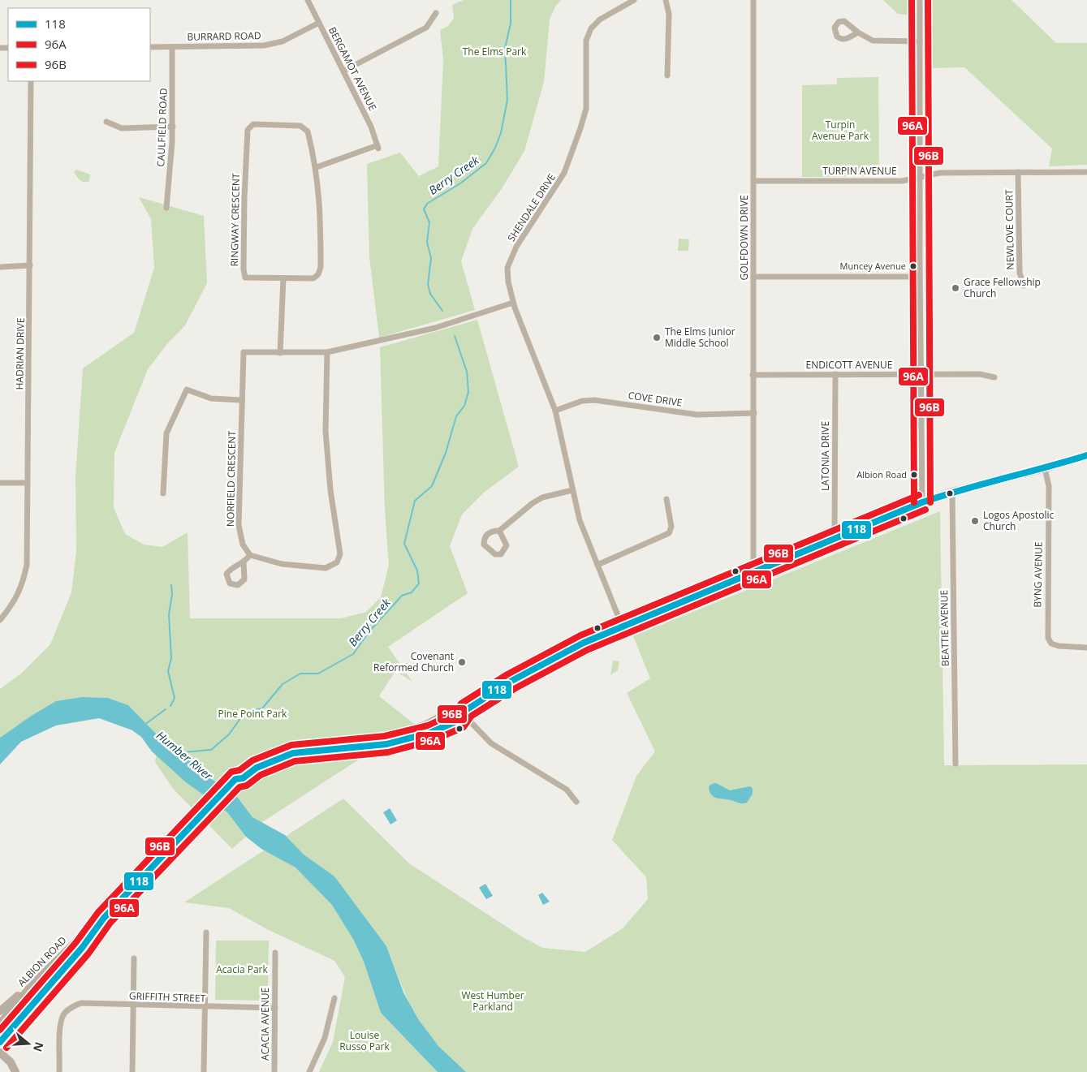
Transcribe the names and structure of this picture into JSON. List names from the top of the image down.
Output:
{
  "streets": {
    "main road": ["ALBION ROAD"],
    "street": [
      "BURRARD ROAD",
      "BERGAMOT AVENUE",
      "CAULFIELD ROAD",
      "TURPIN AVENUE",
      "SHENDALE DRIVE",
      "RINGWAY CRESCENT",
      "NEWLOVE COURT",
      "GOLFDOWN DRIVE",
      "HADRIAN DRIVE",
      "ENDICOTT AVENUE",
      "COVE DRIVE",
      "LATONIA DRIVE",
      "NORFIELD CRESCENT",
      "BYNG AVENUE",
      "BEATTIE AVENUE",
      "GRIFFITH STREET",
      "ACACIA AVENUE"
    ]
  },
  "crossings": [
    ["BURRARD ROAD", "BERGAMOT AVENUE"],
    ["BURRARD ROAD", "CAULFIELD ROAD"],
    ["BERGAMOT AVENUE", "RINGWAY CRESCENT"],
    ["TURPIN AVENUE", "NEWLOVE COURT"],
    ["TURPIN AVENUE", "GOLFDOWN DRIVE"],
    ["SHENDALE DRIVE", "COVE DRIVE"],
    ["SHENDALE DRIVE", "NORFIELD CRESCENT"],
    ["SHENDALE DRIVE", "ALBION ROAD"],
    ["GOLFDOWN DRIVE", "ENDICOTT AVENUE"],
    ["GOLFDOWN DRIVE", "COVE DRIVE"],
    ["GOLFDOWN DRIVE", "ALBION ROAD"],
    ["ENDICOTT AVENUE", "LATONIA DRIVE"],
    ["LATONIA DRIVE", "ALBION ROAD"],
    ["BYNG AVENUE", "ALBION ROAD"],
    ["BEATTIE AVENUE", "ALBION ROAD"],
    ["GRIFFITH STREET", "ACACIA AVENUE"]
  ],
  "water": ["Berry Creek", "Humber River"],
  "parks": [
    "The Elms Park",
    "Turpin Avenue Park",
    "Pine Point Park",
    "Acacia Park",
    "West Humber Parkland",
    "Louise Russo Park"
  ],
  "places": [
    "Muncey Avenue",
    "Grace Fellowship Church",
    "The Elms Junior Middle School",
    "Albion Road",
    "Logos Apostolic Church",
    "Covenant Reformed Church"
  ],
  "lines": ["transit line 96A", "transit line 96B", "transit line 118"],
  "legend": ["118", "96A", "96B"],
  "north": "right"
}
